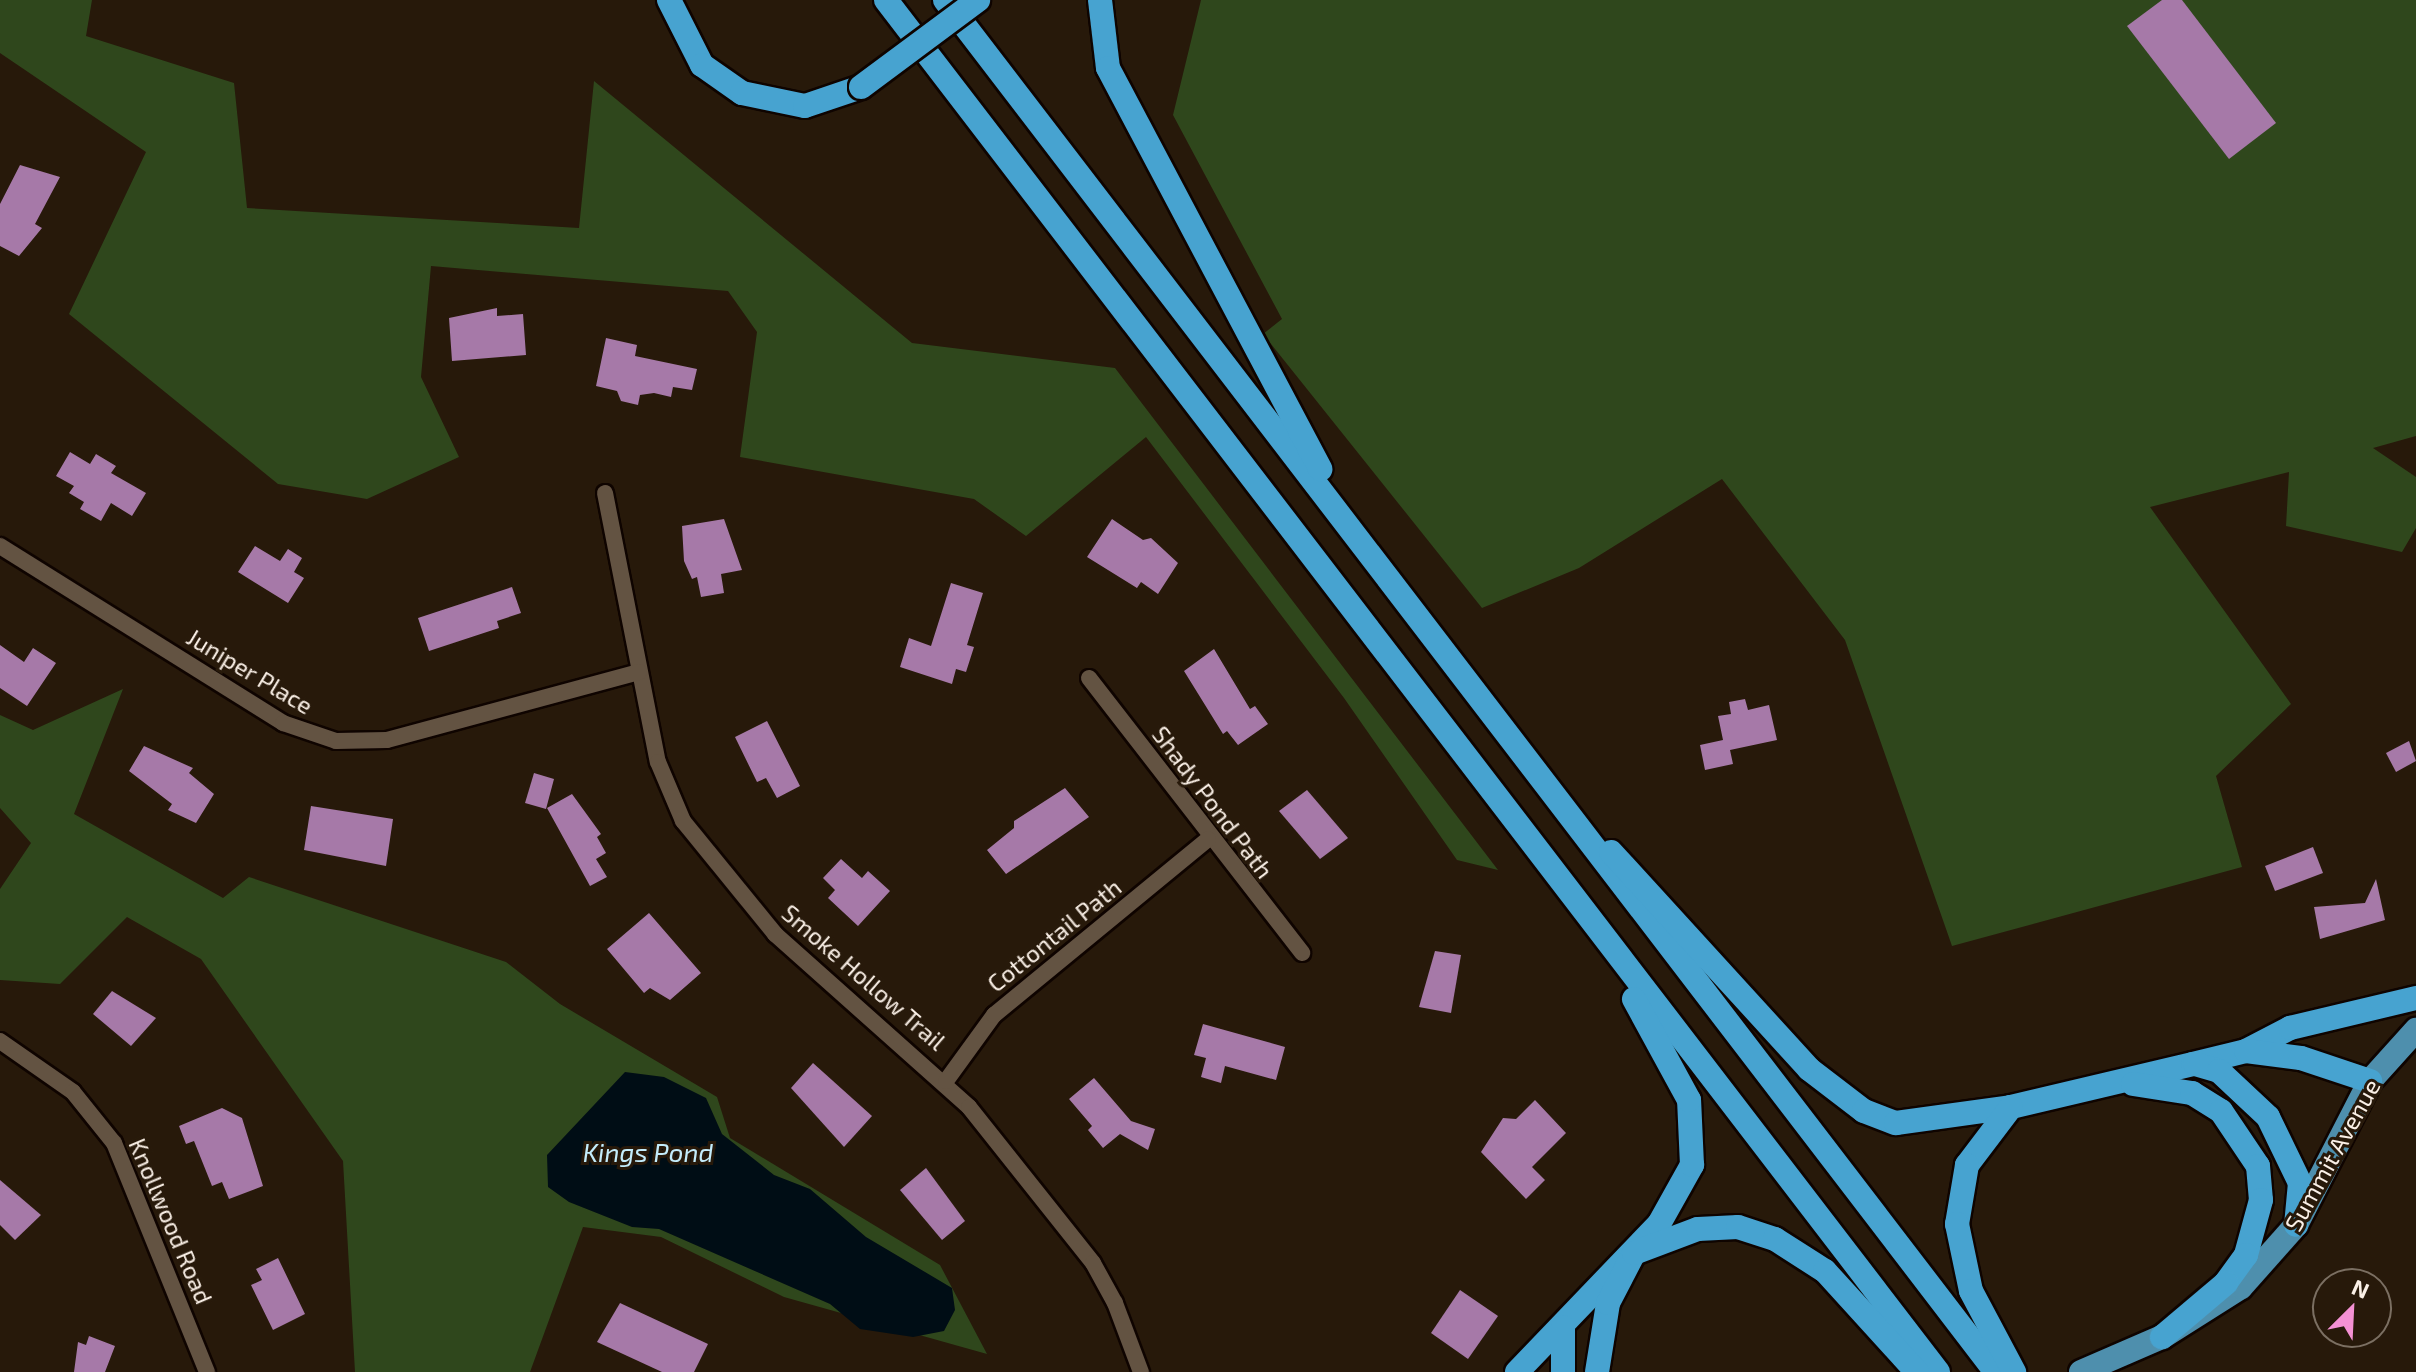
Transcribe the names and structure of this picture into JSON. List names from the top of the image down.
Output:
{
  "streets": {
    "main road": ["Summit Avenue"],
    "street": [
      "Juniper Place",
      "Shady Pond Path",
      "Cottontail Path",
      "Smoke Hollow Trail",
      "Knollwood Road"
    ]
  },
  "crossings": [
    ["Juniper Place", "Smoke Hollow Trail"],
    ["Shady Pond Path", "Cottontail Path"],
    ["Cottontail Path", "Smoke Hollow Trail"]
  ],
  "water": ["Kings Pond"],
  "north": "top right"
}
